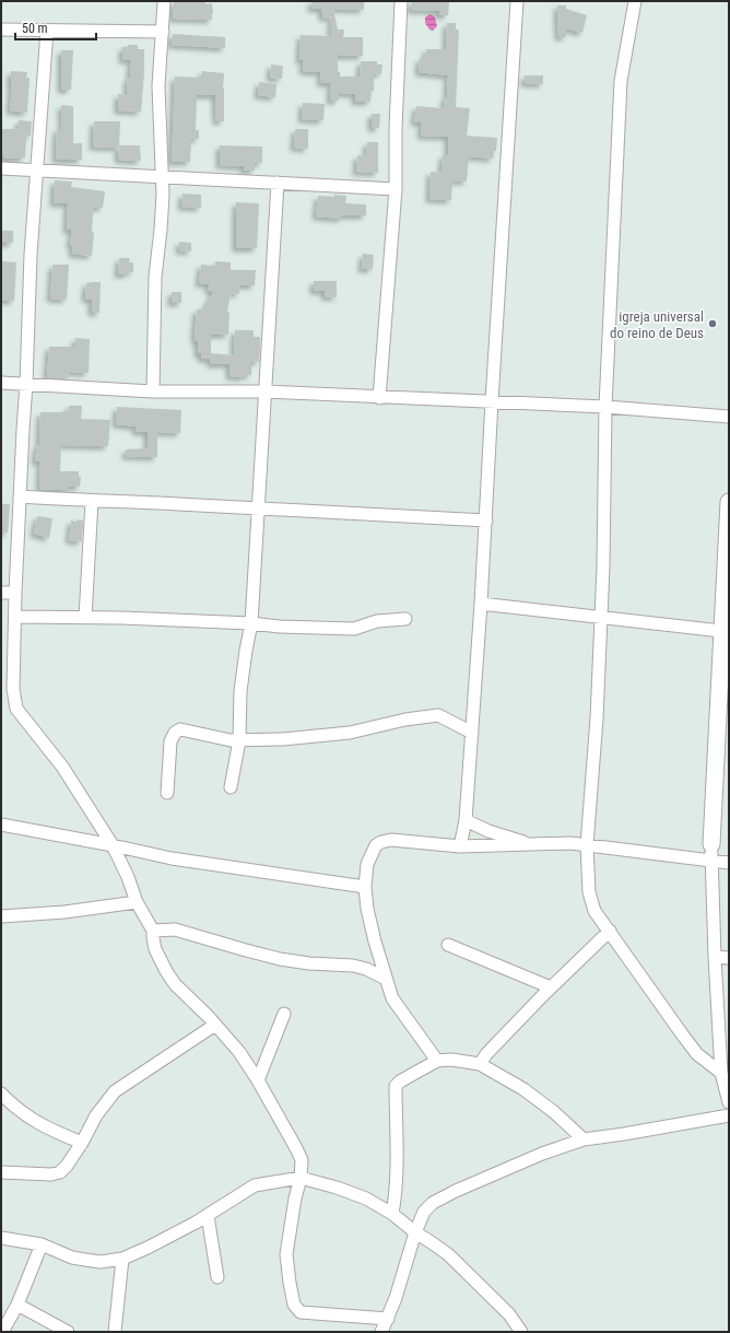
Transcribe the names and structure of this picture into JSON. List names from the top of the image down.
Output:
{
  "places": ["igreja universal do reino de Deus"],
  "scale_bar": "50 m"
}
